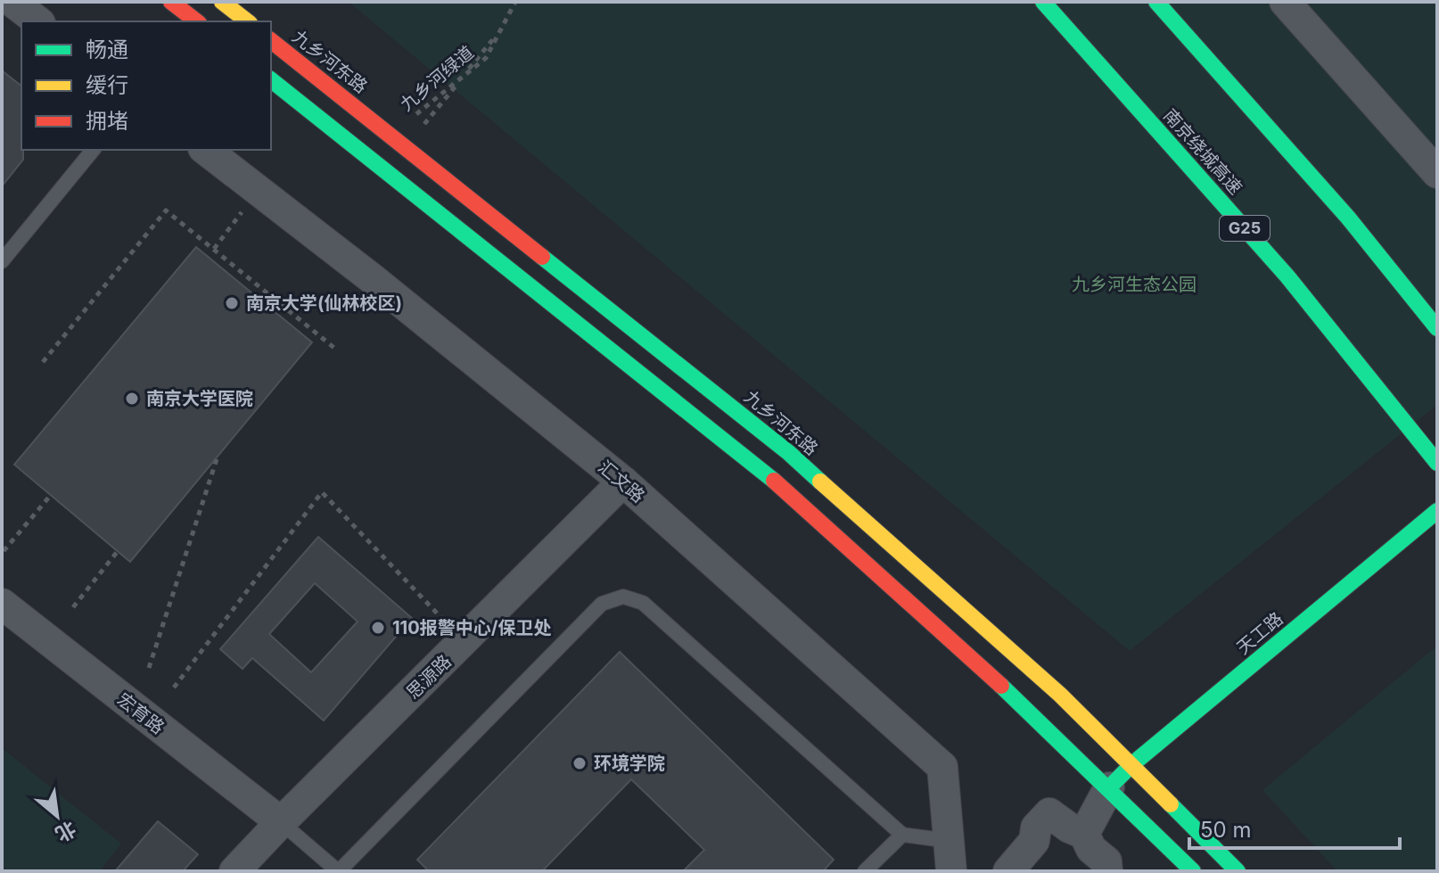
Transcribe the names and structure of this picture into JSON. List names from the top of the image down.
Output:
{
  "streets": {
    "main road": [
      "九乡河东路",
      "南京绕城高速",
      "G25",
      "天工路"
    ],
    "street": ["汇文路", "思源路", "宏育路"],
    "path": ["九乡河绿道"]
  },
  "crossings": [
    ["九乡河东路", "九乡河绿道"],
    ["九乡河东路", "天工路"],
    ["汇文路", "思源路"],
    ["思源路", "宏育路"]
  ],
  "parks": ["九乡河生态公园"],
  "places": [
    "南京大学(仙林校区)",
    "南京大学医院",
    "110报警中心/保卫处",
    "环境学院"
  ],
  "legend": ["畅通", "缓行", "拥堵"],
  "scale_bar": "50 m",
  "north": "bottom right"
}
